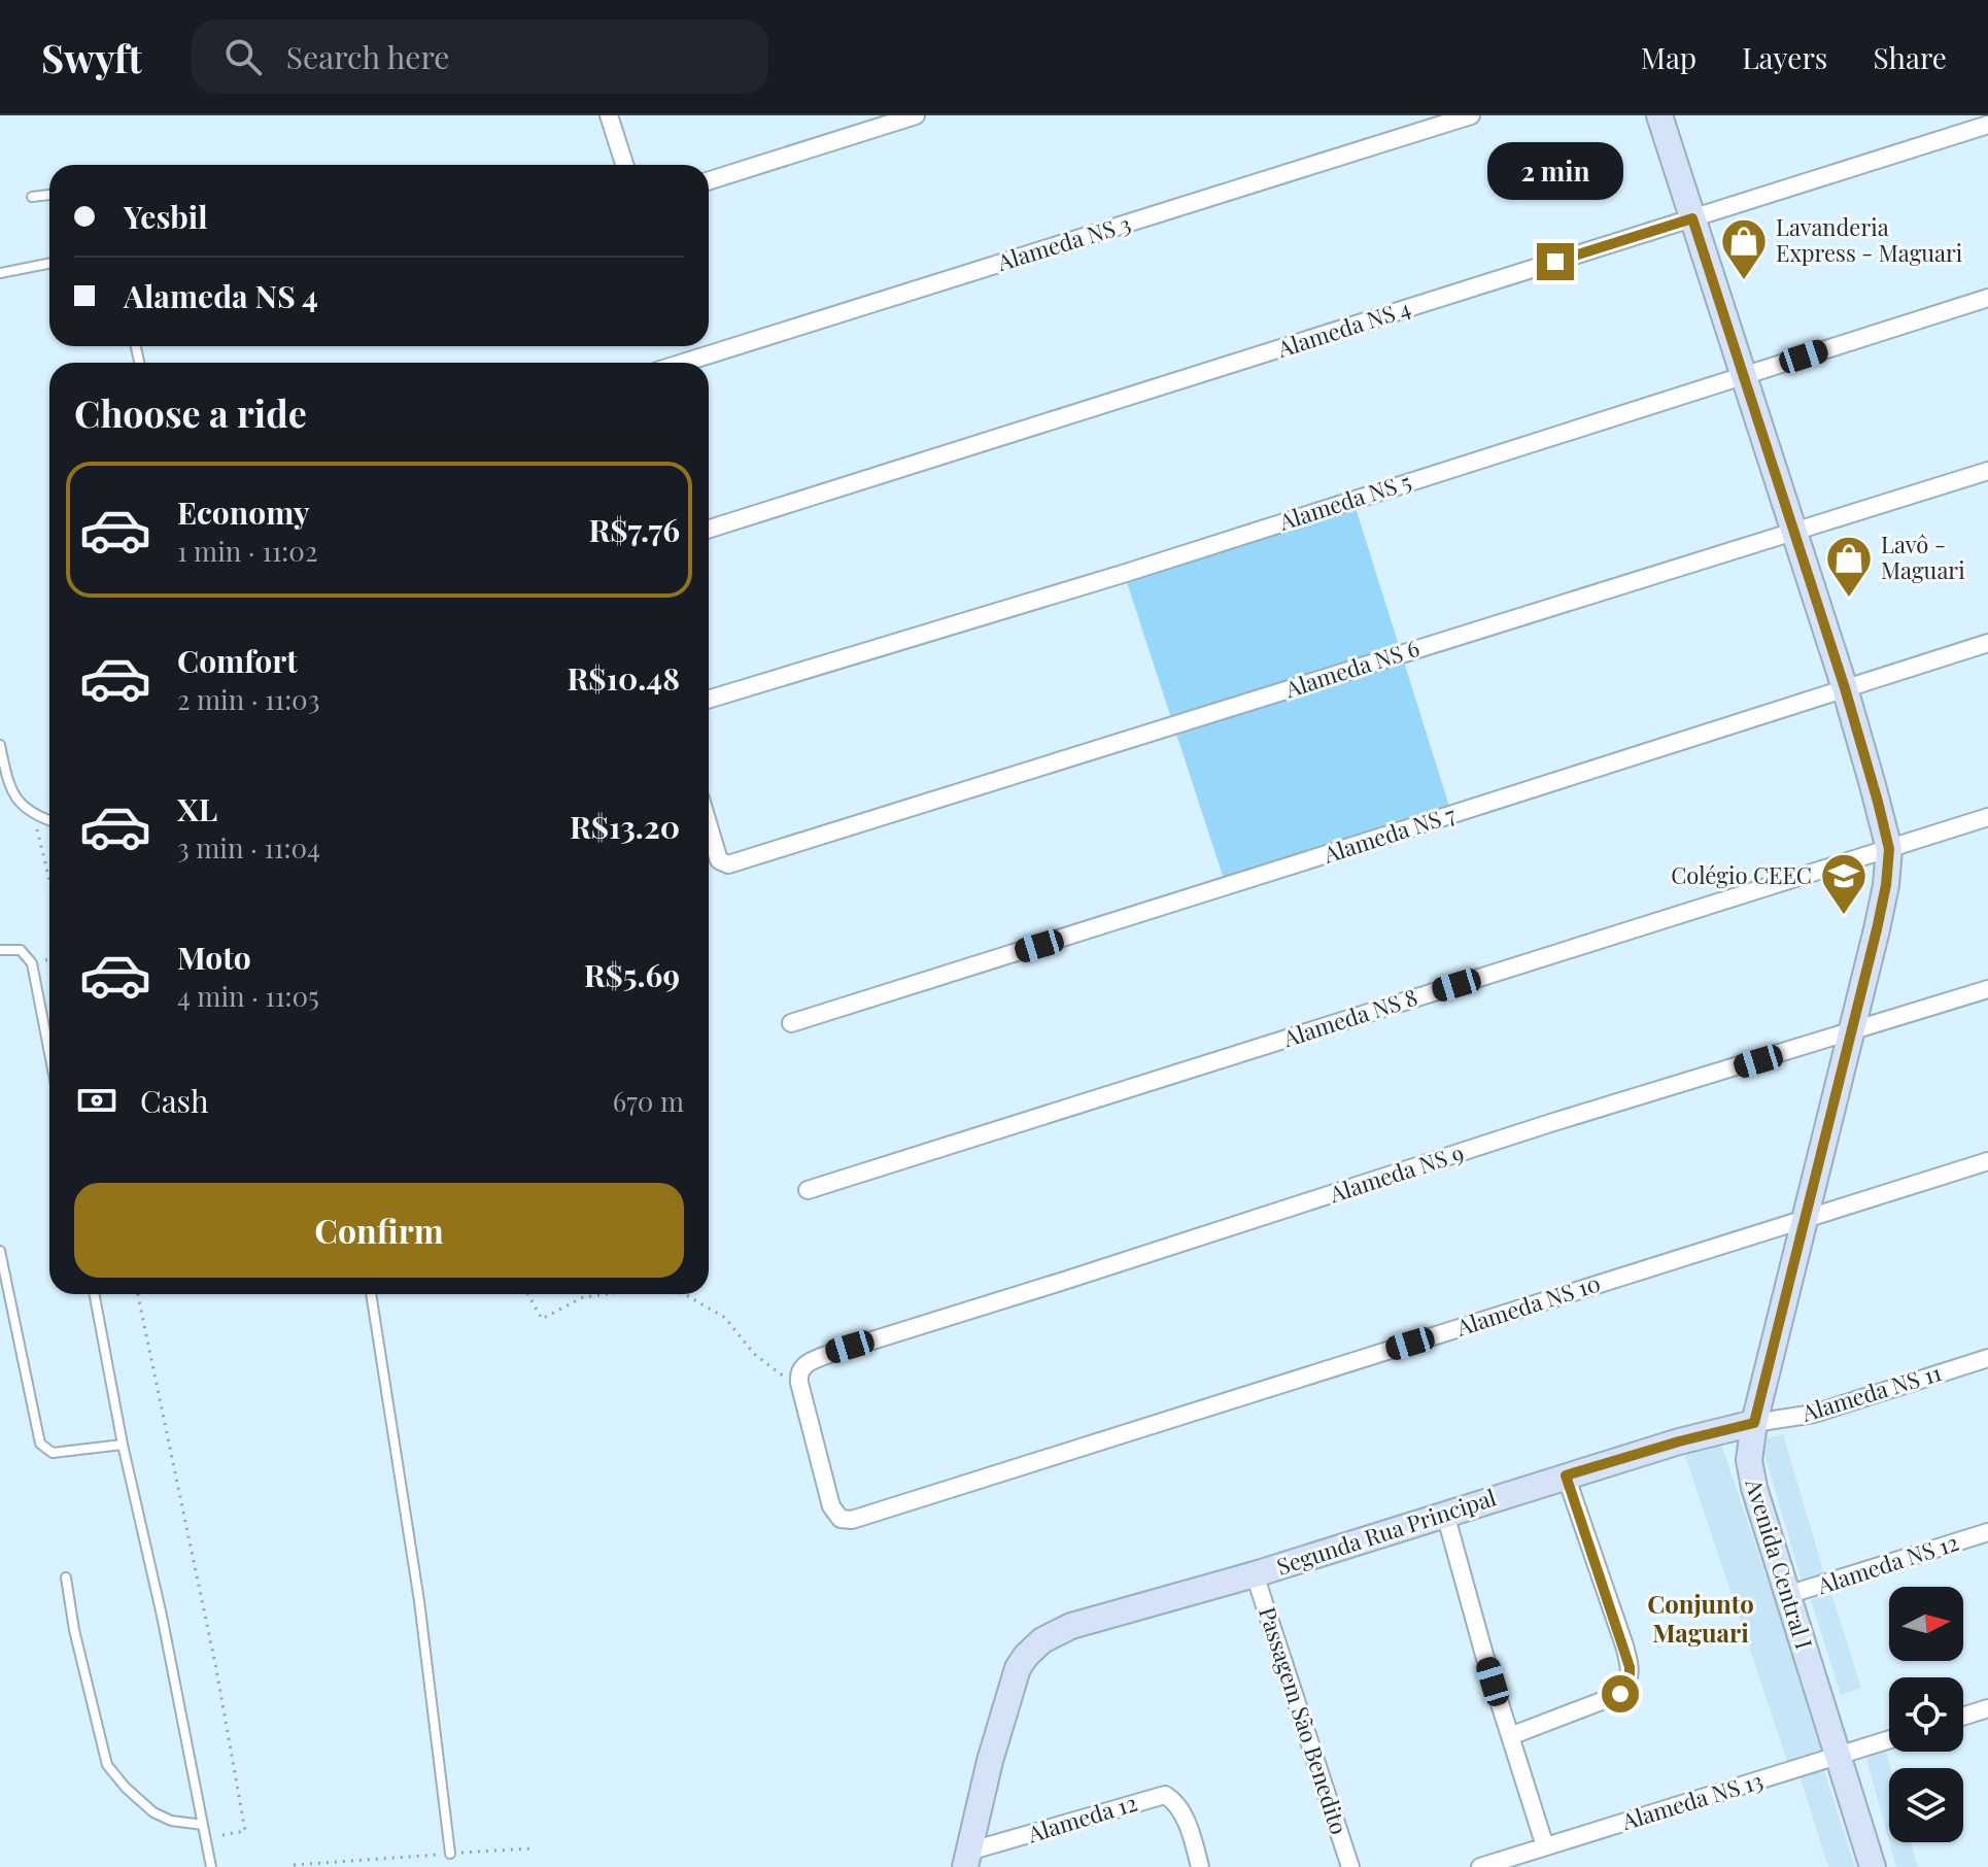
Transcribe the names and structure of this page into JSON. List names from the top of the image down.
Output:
{
  "streets": {
    "main road": ["Segunda Rua Principal", "Avenida Central I"],
    "street": [
      "Alameda NS 3",
      "Alameda NS 4",
      "Alameda NS 5",
      "Alameda NS 6",
      "Alameda NS 7",
      "Alameda NS 8",
      "Alameda NS 9",
      "Alameda NS 10",
      "Alameda NS 11",
      "Alameda NS 12",
      "Passagem São Benedito",
      "Alameda NS 13",
      "Alameda 12"
    ]
  },
  "crossings": [
    ["Alameda NS 4", "Avenida Central I"],
    ["Alameda NS 5", "Avenida Central I"],
    ["Alameda NS 6", "Avenida Central I"],
    ["Alameda NS 7", "Avenida Central I"],
    ["Alameda NS 8", "Avenida Central I"],
    ["Alameda NS 9", "Alameda NS 10"],
    ["Alameda NS 9", "Avenida Central I"],
    ["Alameda NS 10", "Avenida Central I"],
    ["Alameda NS 11", "Segunda Rua Principal"],
    ["Alameda NS 11", "Avenida Central I"],
    ["Segunda Rua Principal", "Avenida Central I"],
    ["Segunda Rua Principal", "Passagem São Benedito"],
    ["Segunda Rua Principal", "Alameda 12"],
    ["Avenida Central I", "Alameda NS 12"],
    ["Avenida Central I", "Alameda NS 13"]
  ],
  "districts": ["Conjunto Maguari"],
  "places": {
    "shop": ["Lavanderia Express - Maguari", "Lavô - Maguari"],
    "school or university": ["Colégio CEEC"]
  },
  "north": "right",
  "page": {
    "header": "Swyft",
    "search": "Search here",
    "nav": ["Map", "Layers", "Share"],
    "bubble": "2 min",
    "banner": ["Yesbil", "Alameda NS 4"],
    "heading": "Choose a ride",
    "list": [
      {
        "name": "Economy",
        "note": "1 min · 11:02",
        "value": "R$7.76"
      },
      {
        "name": "Comfort",
        "note": "2 min · 11:03",
        "value": "R$10.48"
      },
      {
        "name": "XL",
        "note": "3 min · 11:04",
        "value": "R$13.20"
      },
      {
        "name": "Moto",
        "note": "4 min · 11:05",
        "value": "R$5.69"
      }
    ],
    "pay": ["Cash", "670 m"],
    "buttons": "Confirm"
  }
}
